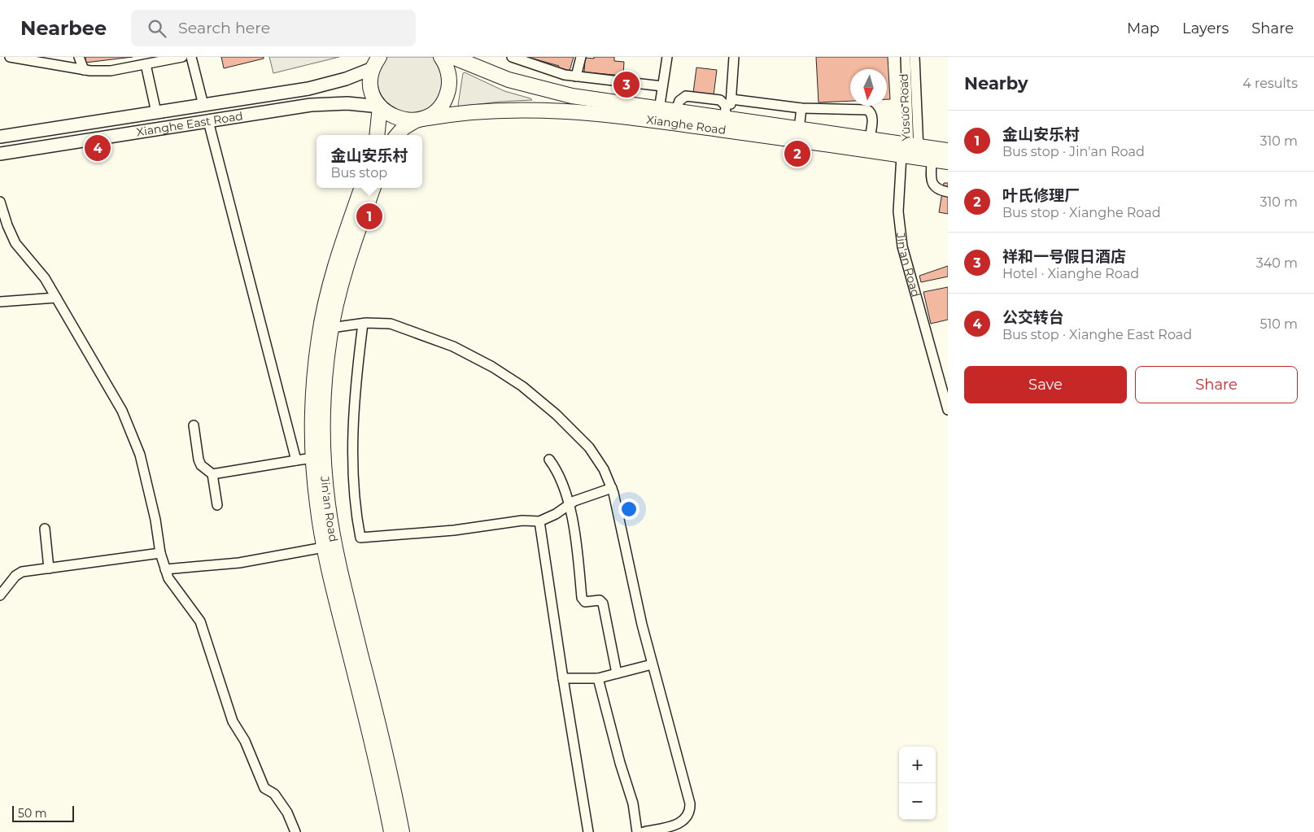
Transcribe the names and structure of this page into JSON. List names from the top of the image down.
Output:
{
  "streets": {
    "highway": ["Xianghe Road", "Jin'an Road"],
    "main road": ["Xianghe East Road"],
    "street": ["Yusuo Road"]
  },
  "crossings": [
    ["Yusuo Road", "Xianghe Road"],
    ["Yusuo Road", "Jin'an Road"],
    ["Xianghe Road", "Jin'an Road"]
  ],
  "scale_bar": "50 m",
  "north": "bottom",
  "page": {
    "header": "Nearbee",
    "search": "Search here",
    "nav": ["Map", "Layers", "Share"],
    "heading": ["Nearby", "4 results"],
    "pins": [
      "3",
      "4",
      "2",
      "1"
    ],
    "list": [
      {
        "mark": "1",
        "name": "金山安乐村",
        "note": "Bus stop · Jin'an Road",
        "value": "310 m"
      },
      {
        "mark": "2",
        "name": "叶氏修理厂",
        "note": "Bus stop · Xianghe Road",
        "value": "310 m"
      },
      {
        "mark": "3",
        "name": "祥和一号假日酒店",
        "note": "Hotel · Xianghe Road",
        "value": "340 m"
      },
      {
        "mark": "4",
        "name": "公交转台",
        "note": "Bus stop · Xianghe East Road",
        "value": "510 m"
      }
    ],
    "popup": ["金山安乐村", "Bus stop"],
    "buttons": ["Save", "Share"],
    "map_buttons": ["+", "−"],
    "scale": "50 m"
  }
}
